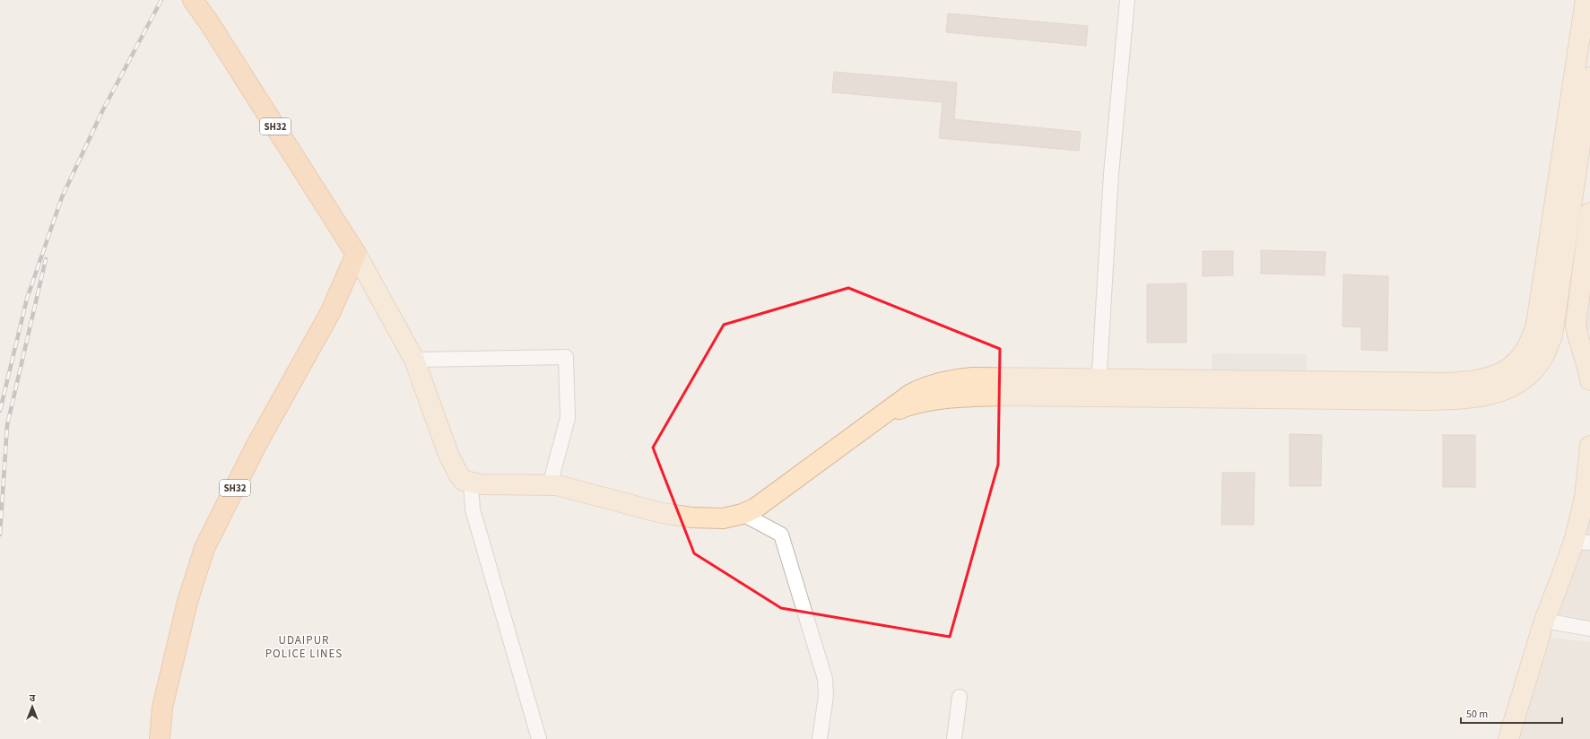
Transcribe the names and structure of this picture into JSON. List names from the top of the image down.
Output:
{
  "streets": {
    "main road": ["SH32"]
  },
  "districts": ["UDAIPUR POLICE LINES"],
  "scale_bar": "50 m",
  "north": "top"
}
